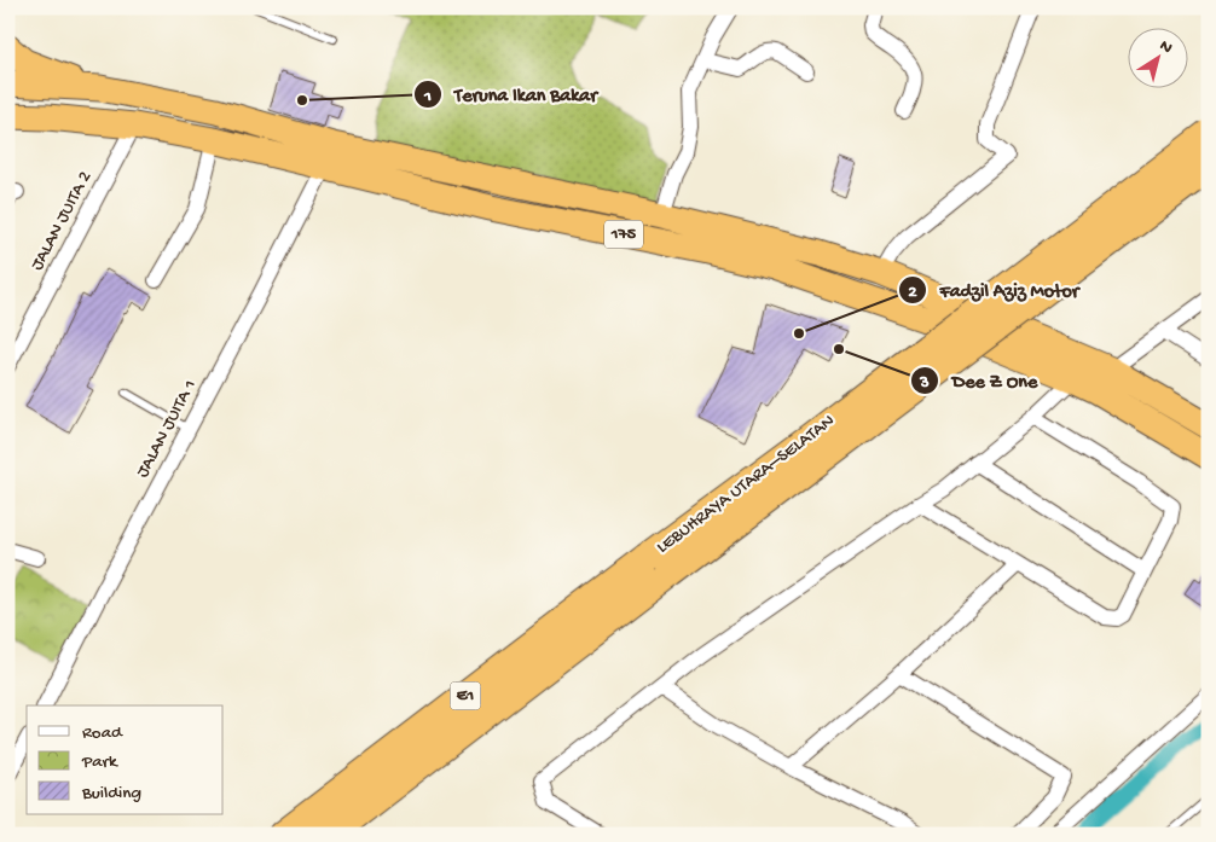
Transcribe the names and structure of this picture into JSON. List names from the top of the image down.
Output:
{
  "streets": {
    "highway": ["175", "LEBUHRAYA UTARA–SELATAN", "E1"],
    "street": ["JALAN JUITA 2", "JALAN JUITA 1"]
  },
  "crossings": [
    ["JALAN JUITA 2", "175"],
    ["175", "JALAN JUITA 1"]
  ],
  "places": ["Teruna Ikan Bakar", "Fadzil Aziz Motor", "Dee Z One"],
  "legend": ["Road", "Park", "Building"],
  "north": "top right"
}
